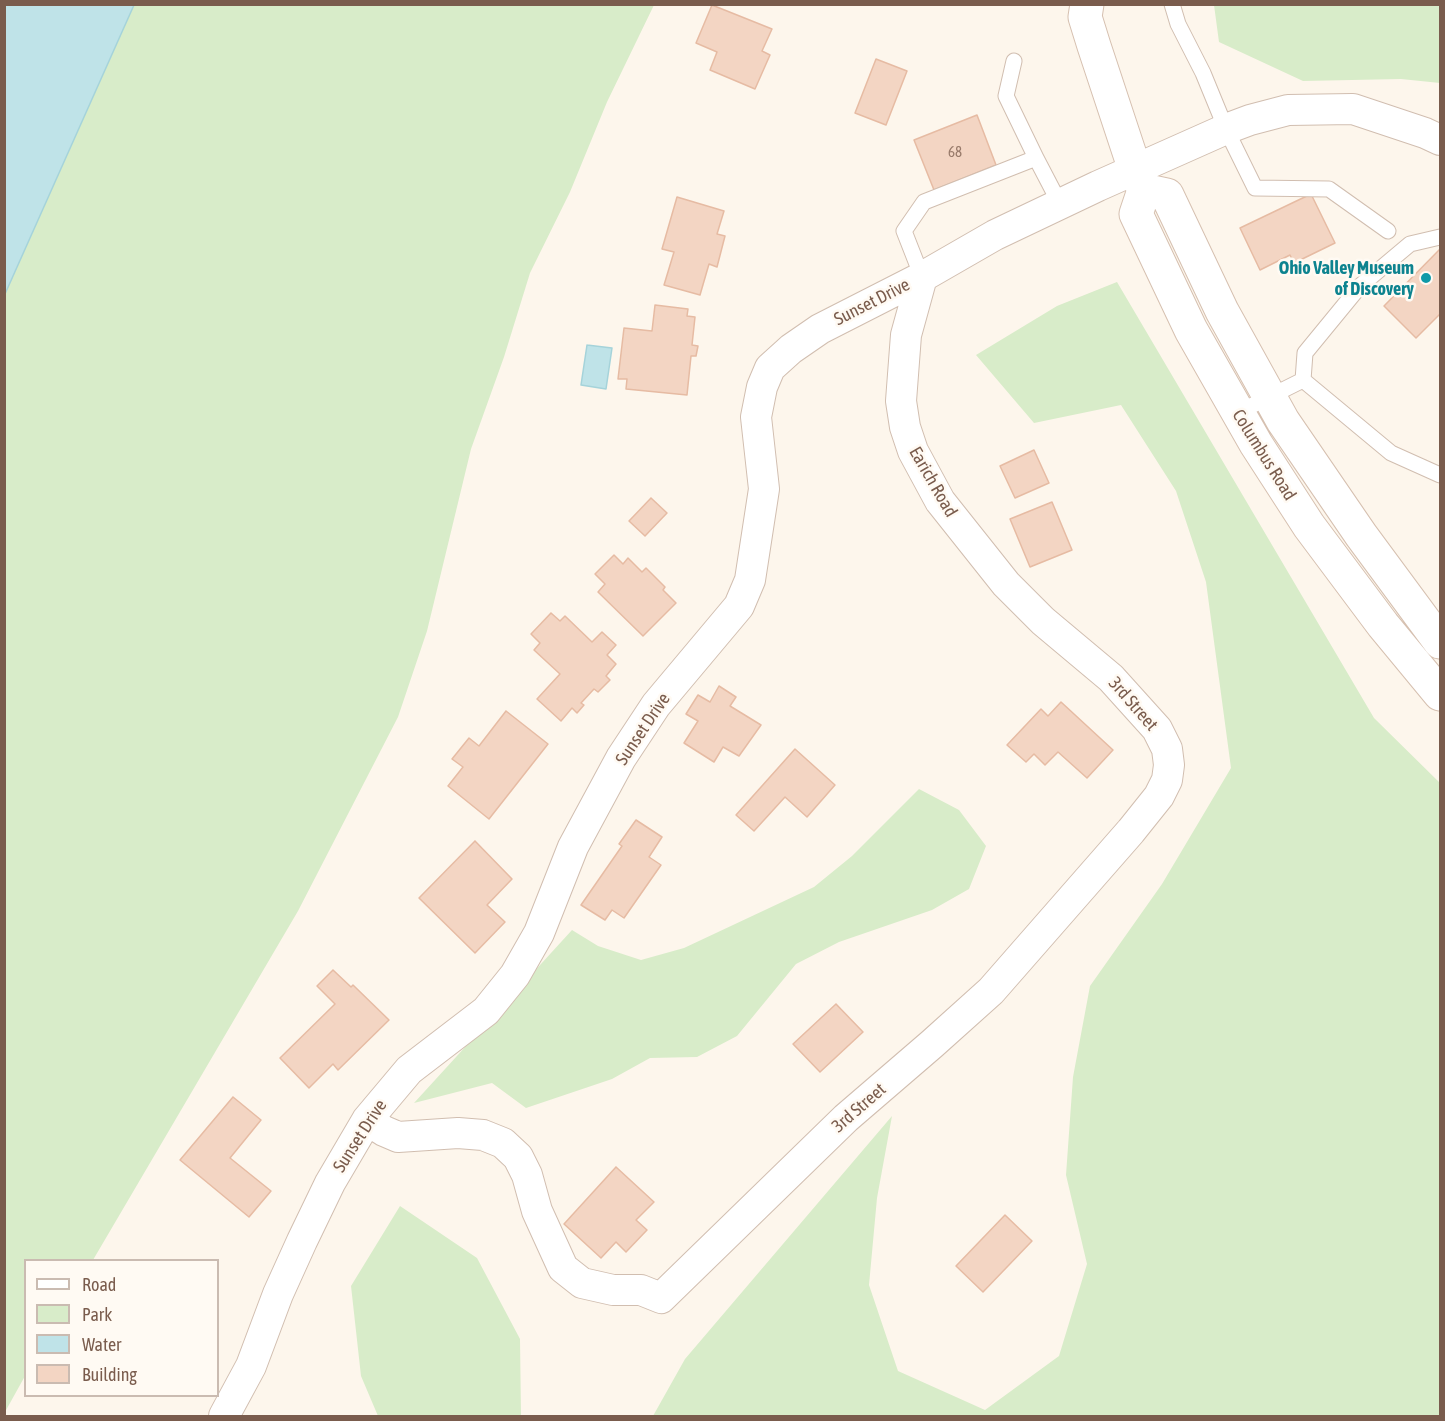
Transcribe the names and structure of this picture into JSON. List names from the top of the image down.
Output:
{
  "streets": {
    "main road": ["Columbus Road"],
    "street": ["Sunset Drive", "Earich Road", "3rd Street"]
  },
  "crossings": [
    ["Sunset Drive", "Columbus Road"],
    ["Sunset Drive", "Earich Road"],
    ["Sunset Drive", "3rd Street"],
    ["Earich Road", "3rd Street"]
  ],
  "places": ["Ohio Valley Museum of Discovery"],
  "house_numbers": ["68"],
  "legend": [
    "Road",
    "Park",
    "Water",
    "Building"
  ]
}
